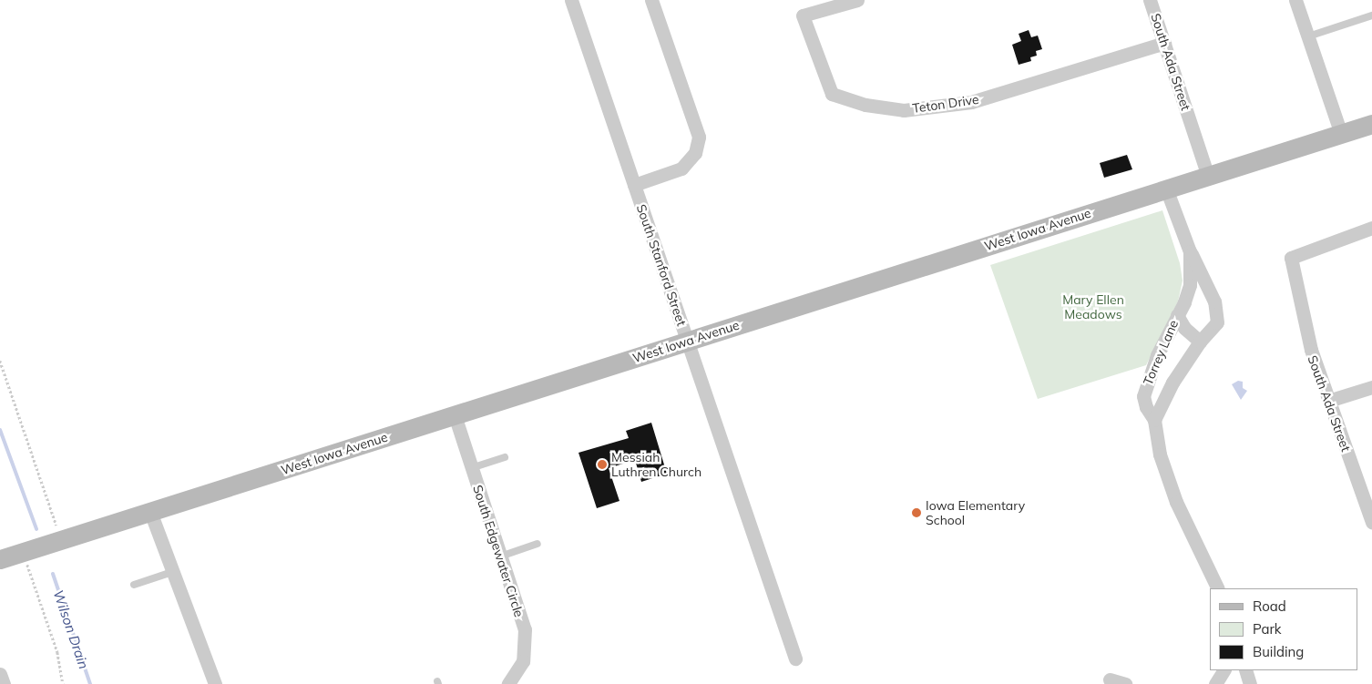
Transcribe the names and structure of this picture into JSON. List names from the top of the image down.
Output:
{
  "streets": {
    "street": [
      "South Ada Street",
      "Teton Drive",
      "West Iowa Avenue",
      "South Stanford Street",
      "Torrey Lane",
      "South Edgewater Circle"
    ]
  },
  "crossings": [
    ["South Ada Street", "Teton Drive"],
    ["South Ada Street", "West Iowa Avenue"],
    ["West Iowa Avenue", "South Stanford Street"],
    ["West Iowa Avenue", "Torrey Lane"],
    ["West Iowa Avenue", "South Edgewater Circle"]
  ],
  "water": ["Wilson Drain"],
  "parks": ["Mary Ellen Meadows"],
  "places": ["Messiah Luthren Church", "Iowa Elementary School"],
  "legend": ["Road", "Park", "Building"]
}
